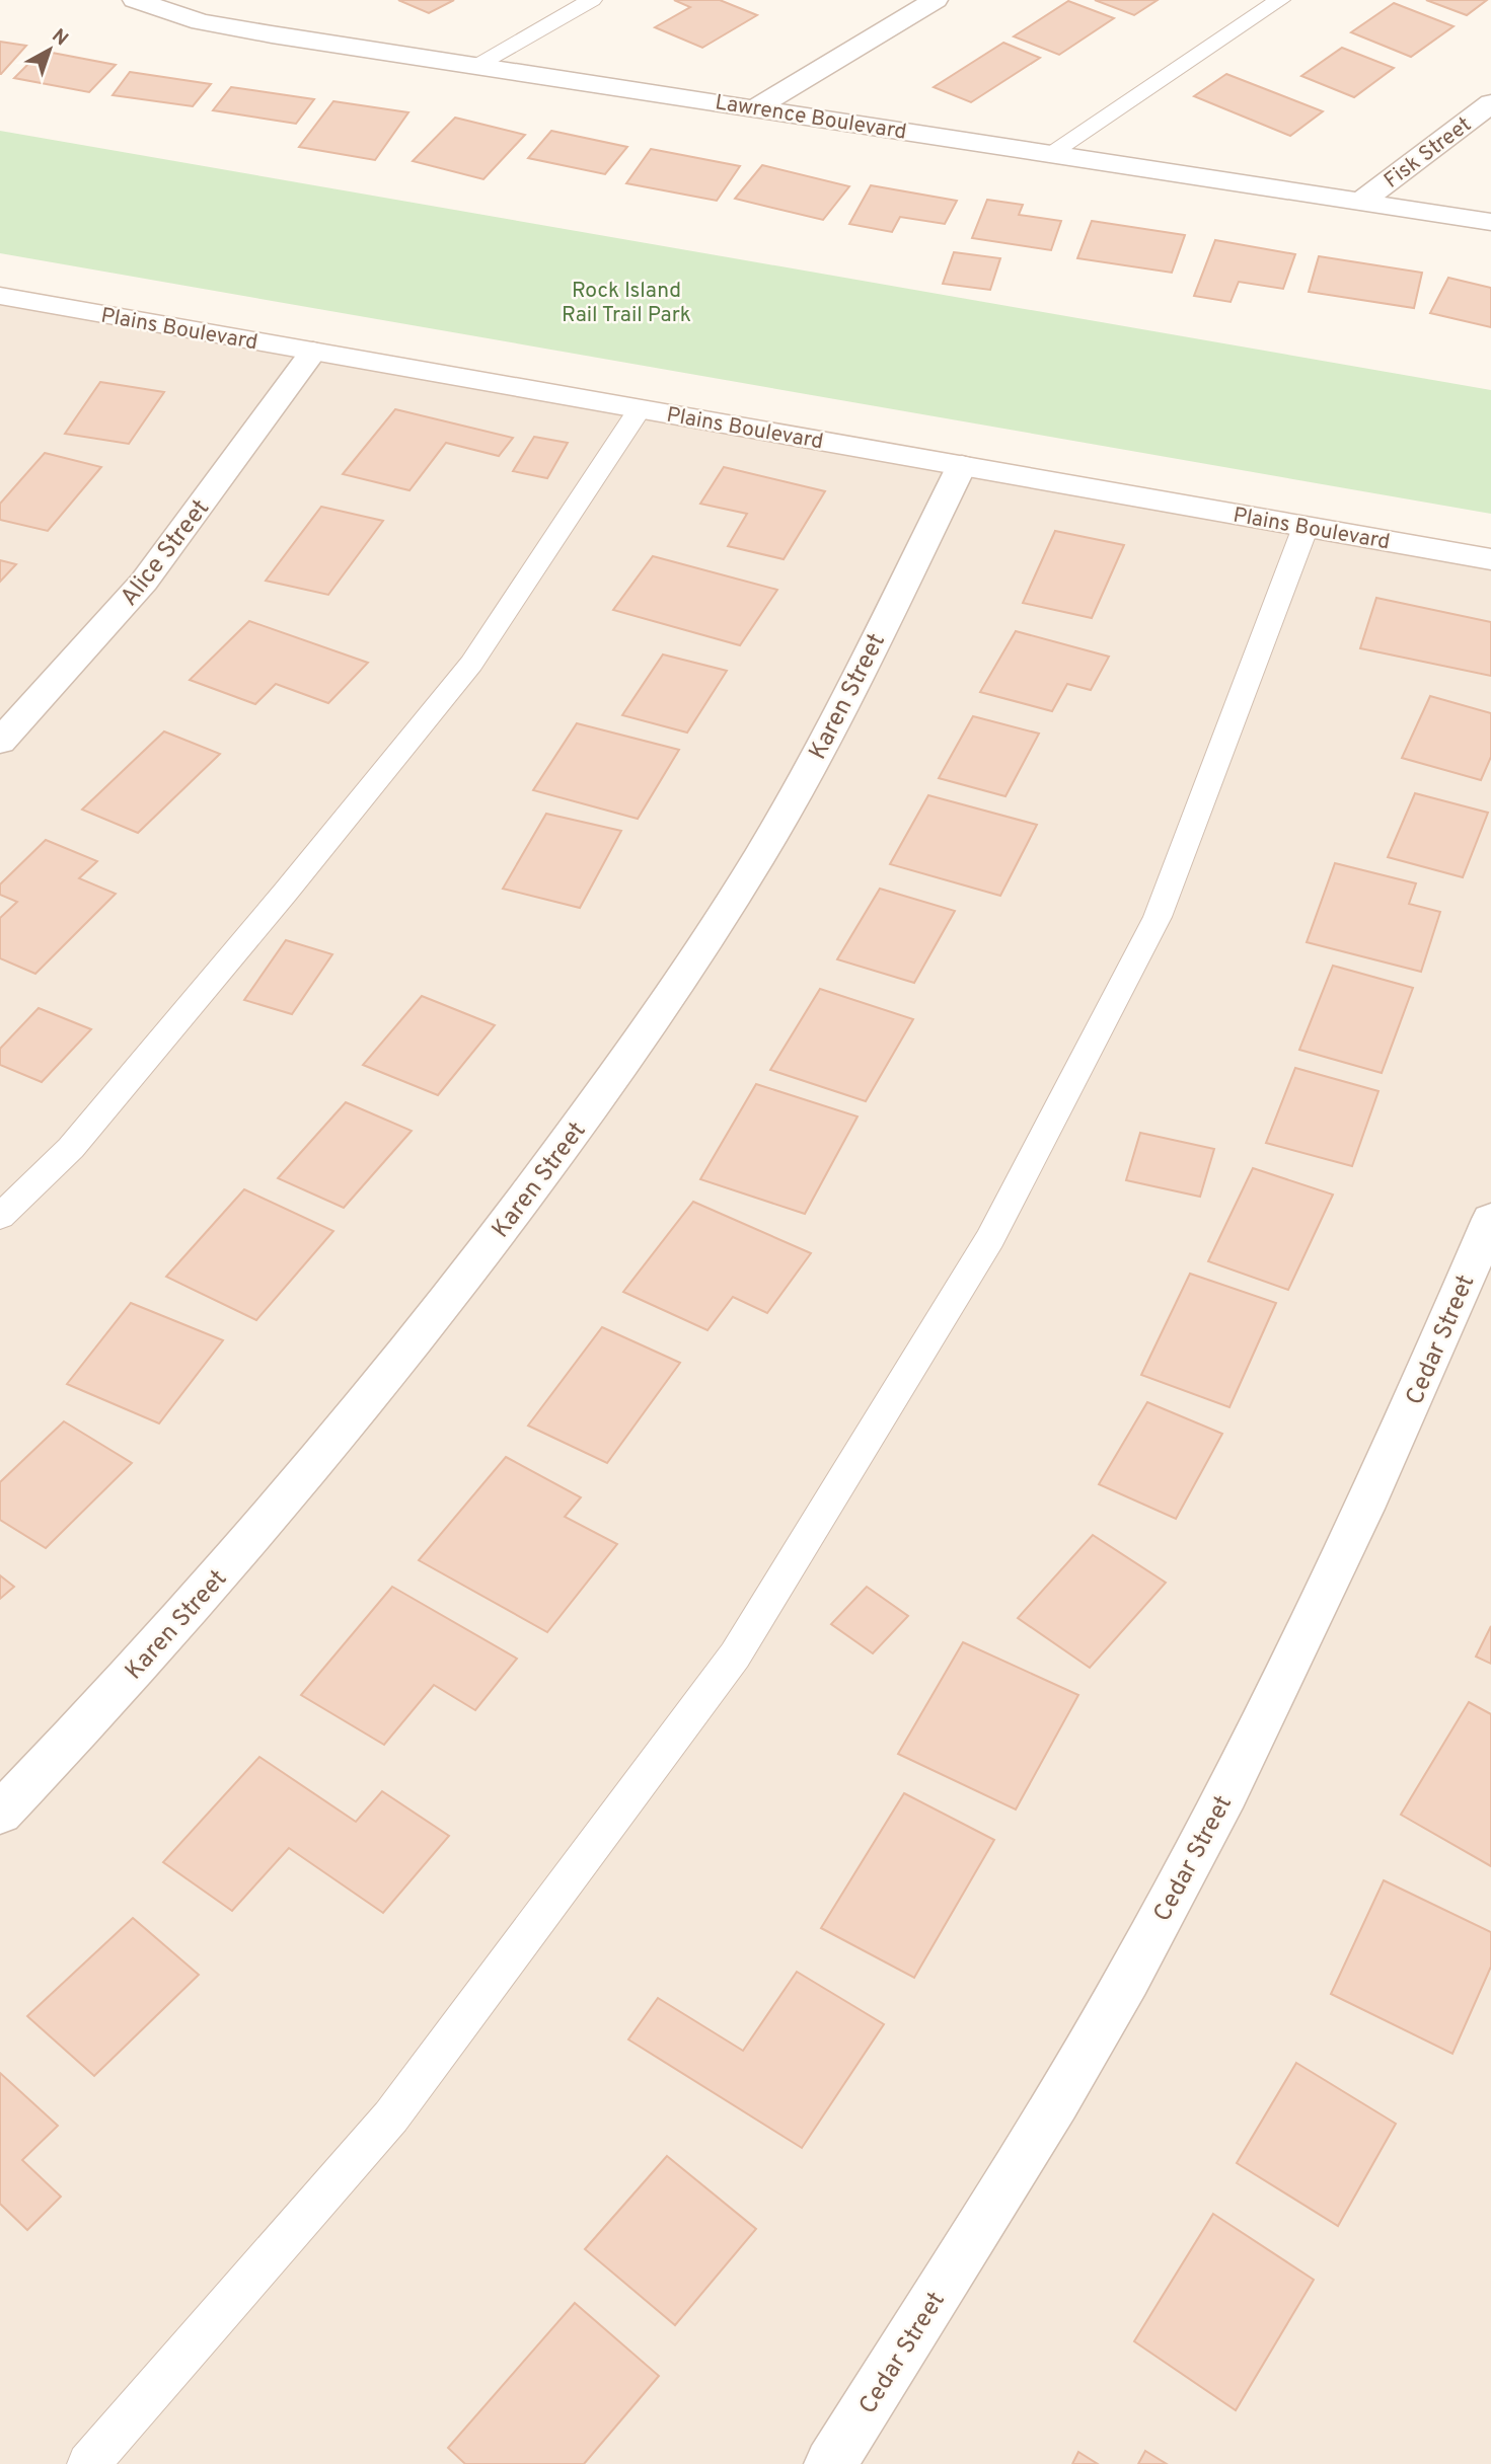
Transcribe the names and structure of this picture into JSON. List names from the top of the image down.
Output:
{
  "streets": {
    "street": [
      "Lawrence Boulevard",
      "Fisk Street",
      "Plains Boulevard",
      "Alice Street",
      "Karen Street",
      "Cedar Street"
    ]
  },
  "crossings": [
    ["Lawrence Boulevard", "Fisk Street"],
    ["Plains Boulevard", "Alice Street"],
    ["Plains Boulevard", "Karen Street"]
  ],
  "parks": ["Rock Island Rail Trail Park"],
  "north": "top right"
}
